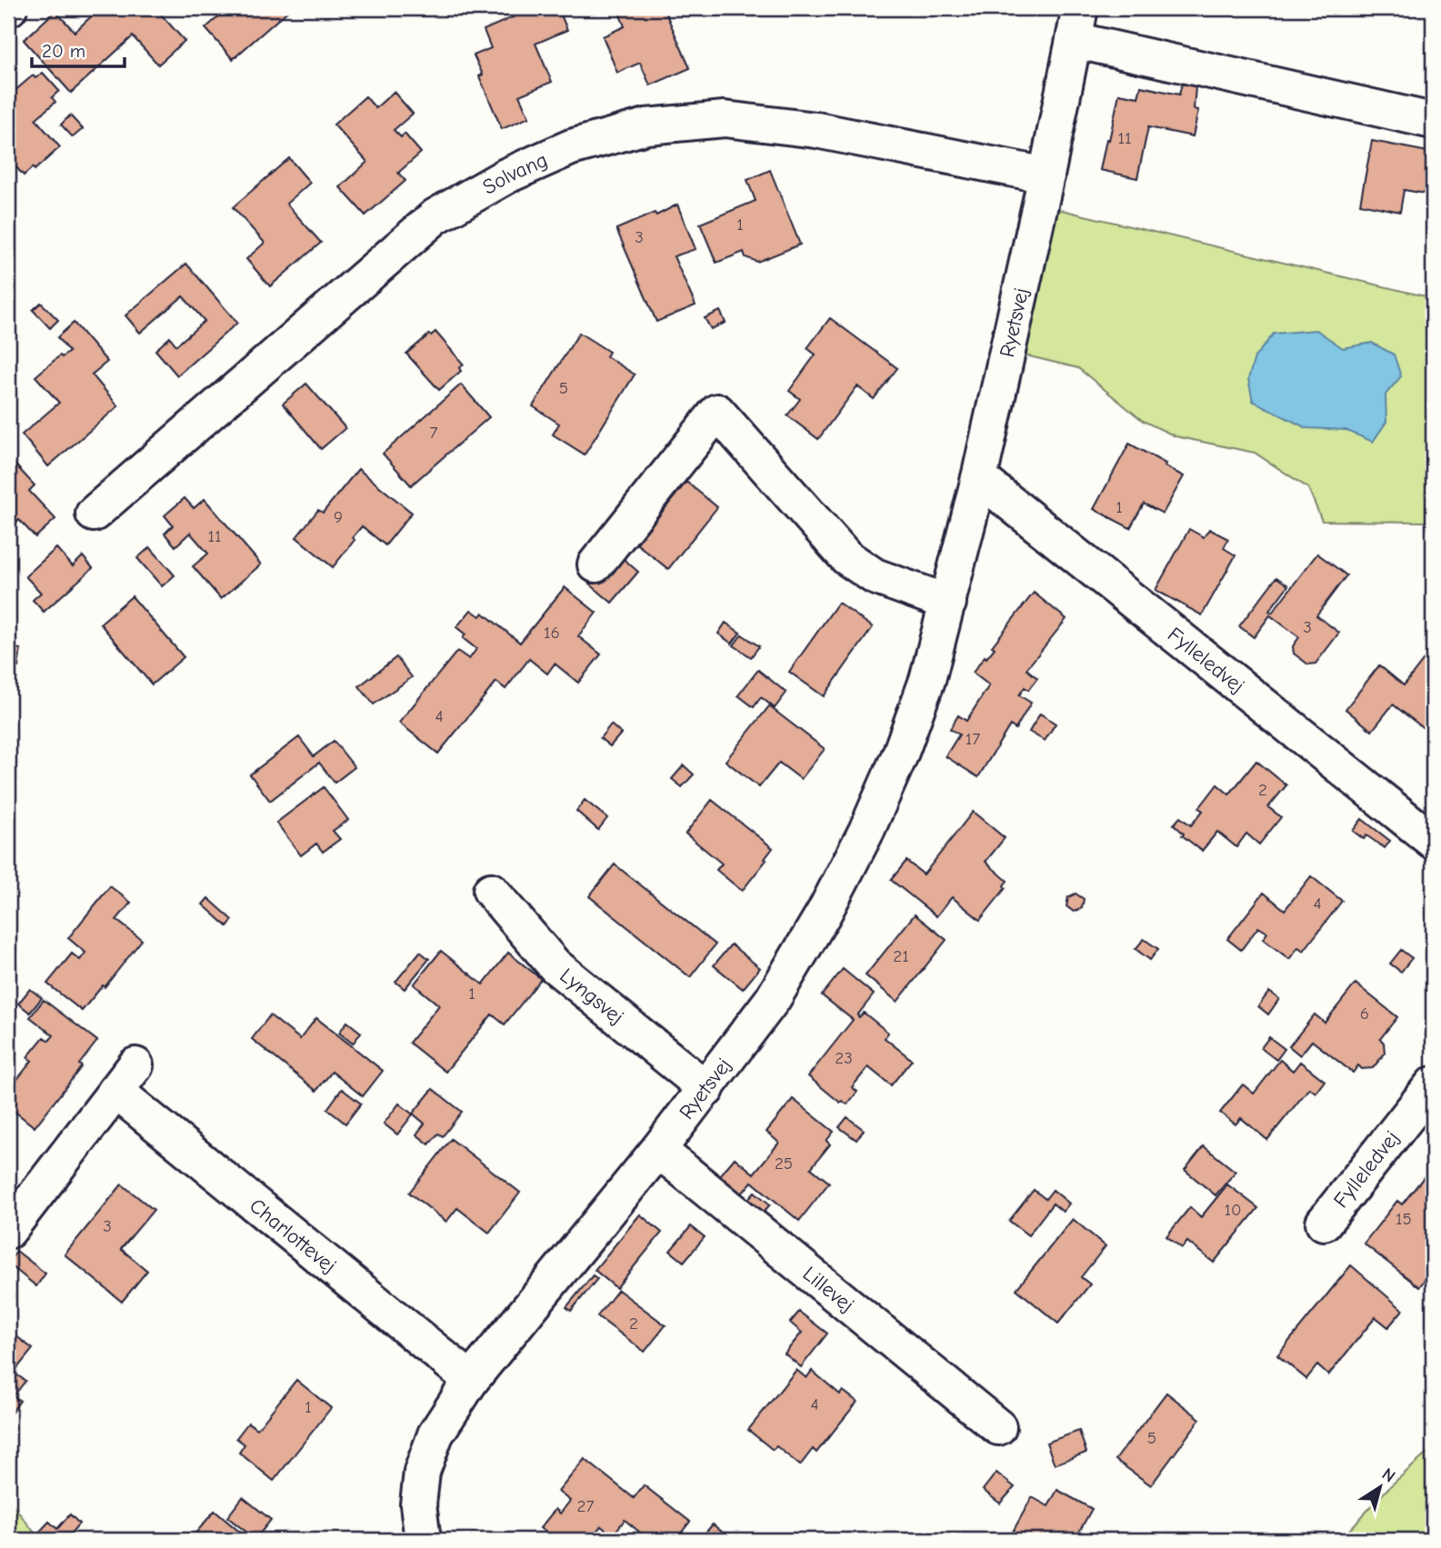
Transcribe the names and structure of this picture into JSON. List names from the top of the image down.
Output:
{
  "streets": {
    "street": [
      "Solvang",
      "Ryetsvej",
      "Fylleledvej",
      "Lyngsvej",
      "Charlottevej",
      "Lillevej"
    ]
  },
  "crossings": [
    ["Solvang", "Ryetsvej"],
    ["Ryetsvej", "Fylleledvej"],
    ["Ryetsvej", "Lyngsvej"],
    ["Ryetsvej", "Charlottevej"],
    ["Ryetsvej", "Lillevej"]
  ],
  "house_numbers": [
    "11",
    "1",
    "3",
    "5",
    "7",
    "1",
    "9",
    "11",
    "3",
    "16",
    "4",
    "17",
    "2",
    "4",
    "21",
    "1",
    "6",
    "23",
    "25",
    "10",
    "15",
    "3",
    "2",
    "4",
    "1",
    "5",
    "27"
  ],
  "scale_bar": "20 m",
  "north": "top right"
}
